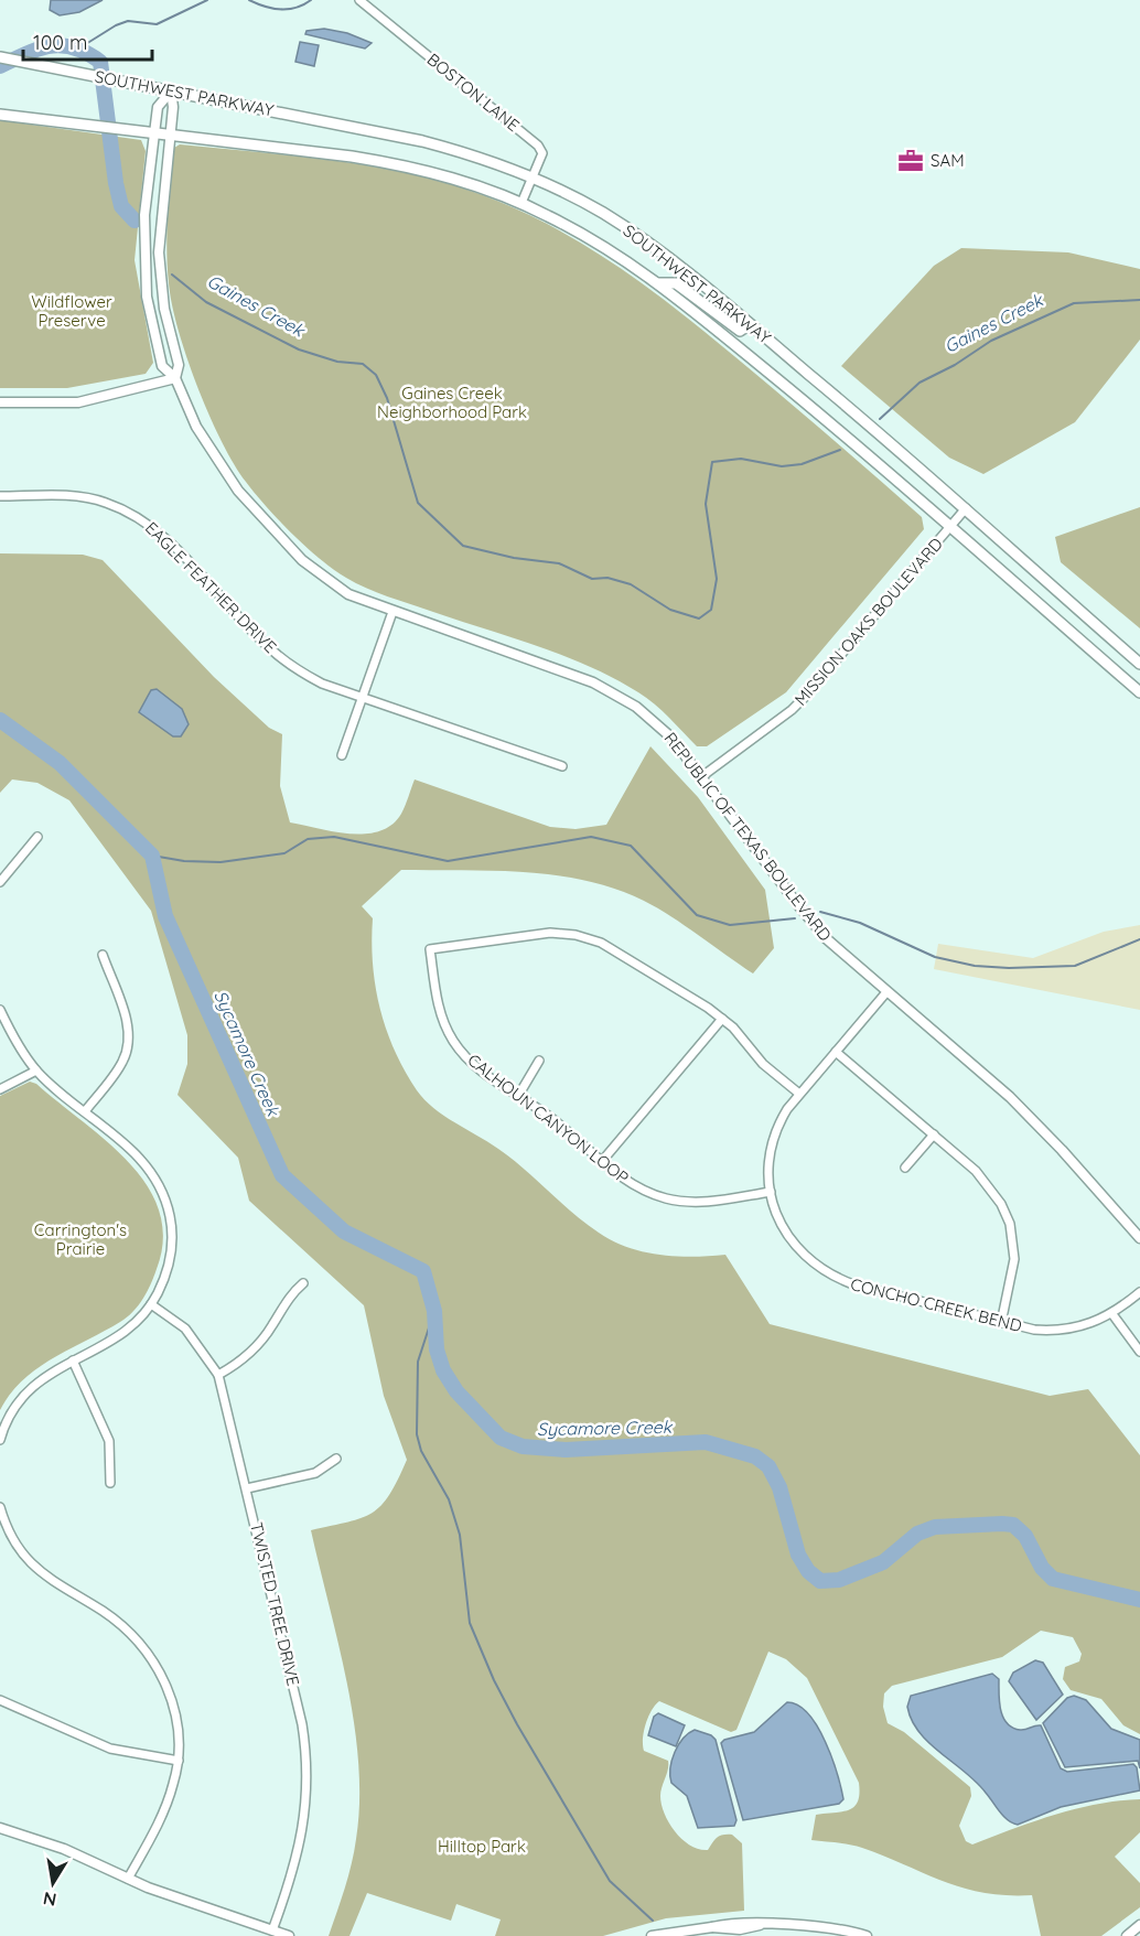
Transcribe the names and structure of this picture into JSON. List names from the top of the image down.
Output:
{
  "streets": {
    "main road": ["SOUTHWEST PARKWAY"],
    "street": [
      "BOSTON LANE",
      "EAGLE FEATHER DRIVE",
      "MISSION OAKS BOULEVARD",
      "REPUBLIC OF TEXAS BOULEVARD",
      "CALHOUN CANYON LOOP",
      "CONCHO CREEK BEND",
      "TWISTED TREE DRIVE"
    ]
  },
  "crossings": [
    ["BOSTON LANE", "SOUTHWEST PARKWAY"],
    ["SOUTHWEST PARKWAY", "MISSION OAKS BOULEVARD"],
    ["SOUTHWEST PARKWAY", "REPUBLIC OF TEXAS BOULEVARD"],
    ["MISSION OAKS BOULEVARD", "REPUBLIC OF TEXAS BOULEVARD"],
    ["REPUBLIC OF TEXAS BOULEVARD", "CONCHO CREEK BEND"],
    ["CALHOUN CANYON LOOP", "CONCHO CREEK BEND"]
  ],
  "water": ["Gaines Creek", "Sycamore Creek"],
  "parks": [
    "Wildflower Preserve",
    "Gaines Creek Neighborhood Park",
    "Carrington's Prairie",
    "Hilltop Park"
  ],
  "places": {
    "office": ["SAM"]
  },
  "scale_bar": "100 m",
  "north": "bottom"
}
